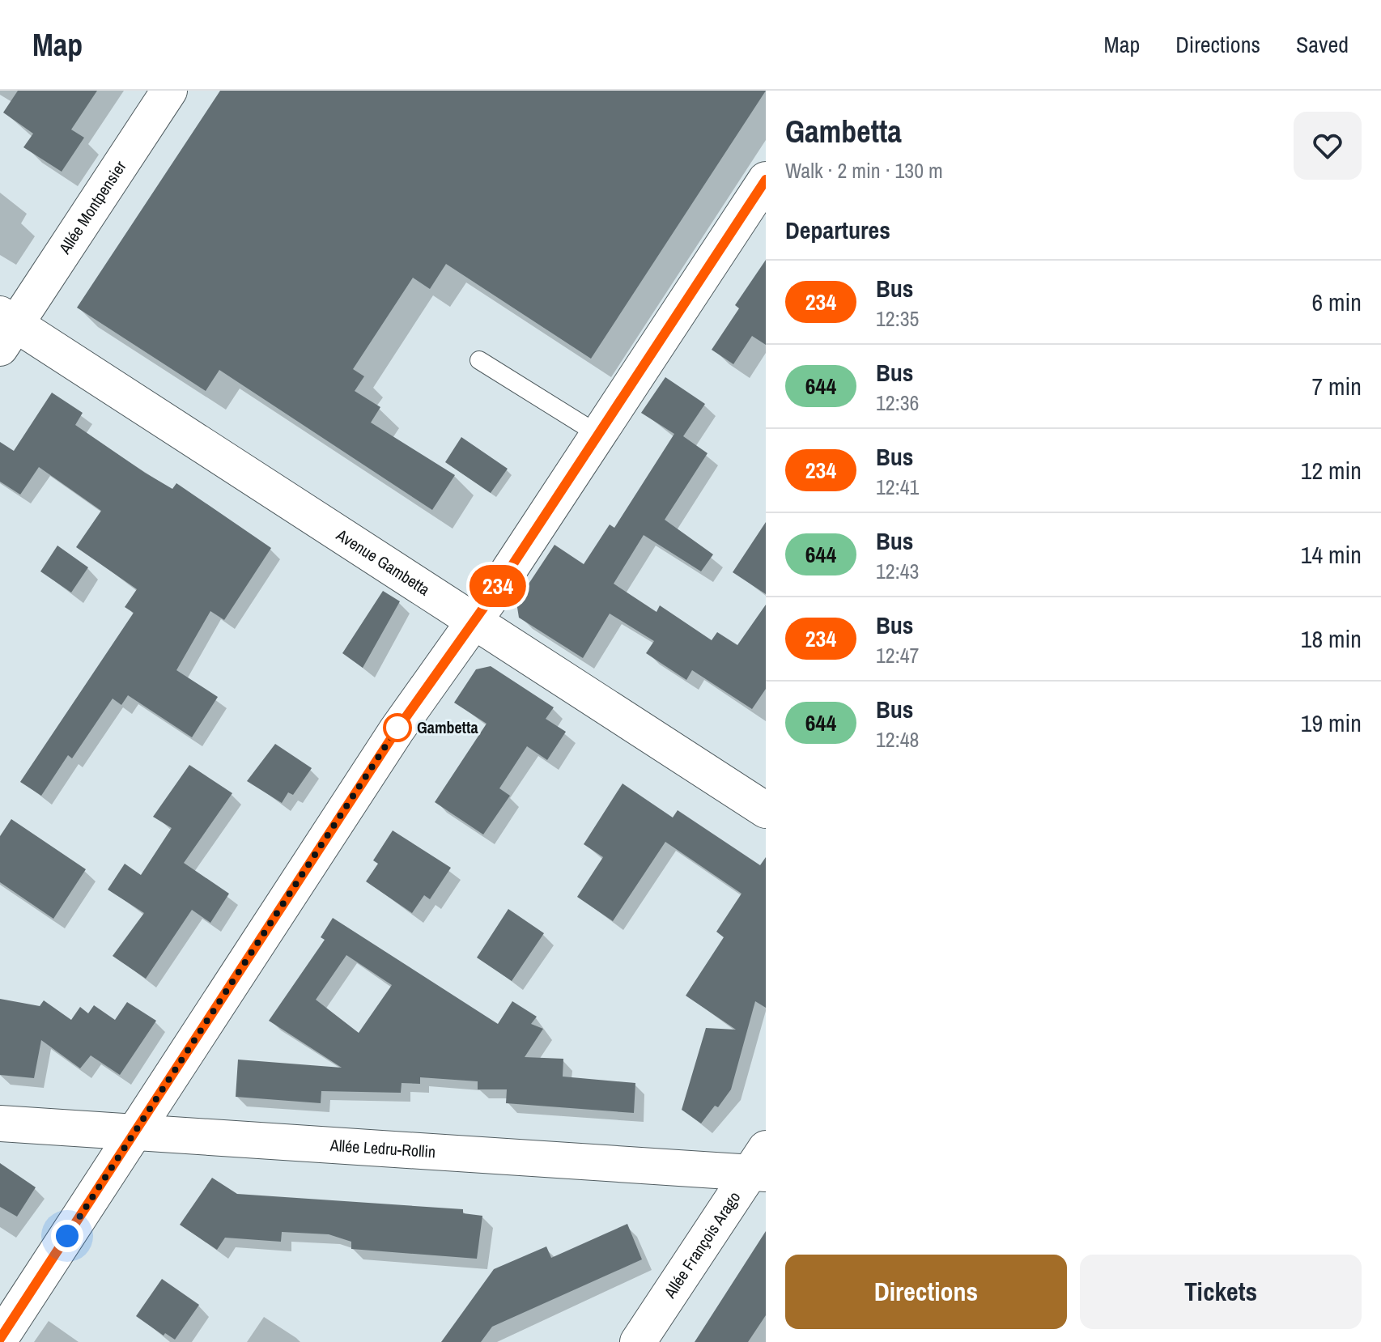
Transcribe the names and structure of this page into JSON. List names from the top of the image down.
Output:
{
  "streets": {
    "street": [
      "Allée Montpensier",
      "Avenue Gambetta",
      "Allée Ledru-Rollin",
      "Allée François Arago"
    ]
  },
  "crossings": [
    ["Allée Montpensier", "Avenue Gambetta"],
    ["Allée Ledru-Rollin", "Allée François Arago"]
  ],
  "places": ["Gambetta"],
  "lines": ["bus line 234"],
  "page": {
    "header": "Map",
    "nav": ["Map", "Directions", "Saved"],
    "on_map": "234",
    "heading": [
      ["Gambetta", "Walk · 2 min · 130 m"],
      "Departures"
    ],
    "list": [
      {
        "mark": "234",
        "name": "Bus",
        "note": "12:35",
        "value": "6 min"
      },
      {
        "mark": "644",
        "name": "Bus",
        "note": "12:36",
        "value": "7 min"
      },
      {
        "mark": "234",
        "name": "Bus",
        "note": "12:41",
        "value": "12 min"
      },
      {
        "mark": "644",
        "name": "Bus",
        "note": "12:43",
        "value": "14 min"
      },
      {
        "mark": "234",
        "name": "Bus",
        "note": "12:47",
        "value": "18 min"
      },
      {
        "mark": "644",
        "name": "Bus",
        "note": "12:48",
        "value": "19 min"
      }
    ],
    "buttons": ["Directions", "Tickets"]
  }
}
